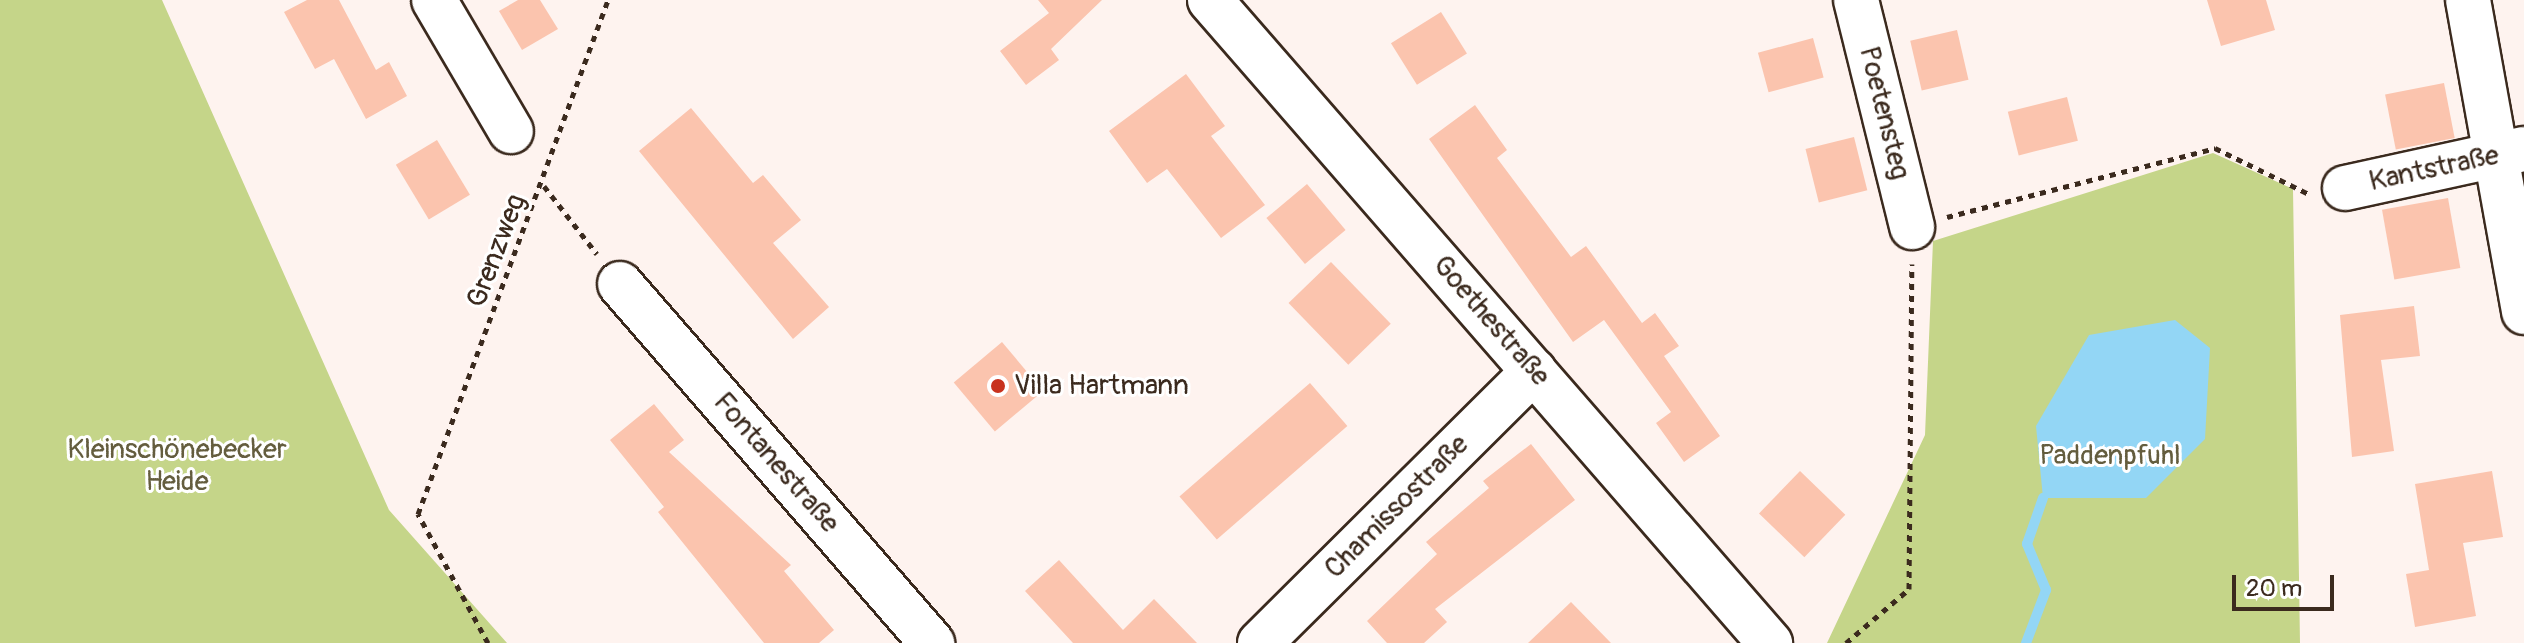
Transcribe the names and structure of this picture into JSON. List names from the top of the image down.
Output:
{
  "streets": {
    "street": [
      "Poetensteg",
      "Kantstraße",
      "Goethestraße",
      "Fontanestraße",
      "Chamissostraße"
    ],
    "path": ["Grenzweg"]
  },
  "crossings": [
    ["Goethestraße", "Chamissostraße"]
  ],
  "parks": ["Kleinschönebecker Heide", "Paddenpfuhl"],
  "places": ["Villa Hartmann"],
  "scale_bar": "20 m"
}
